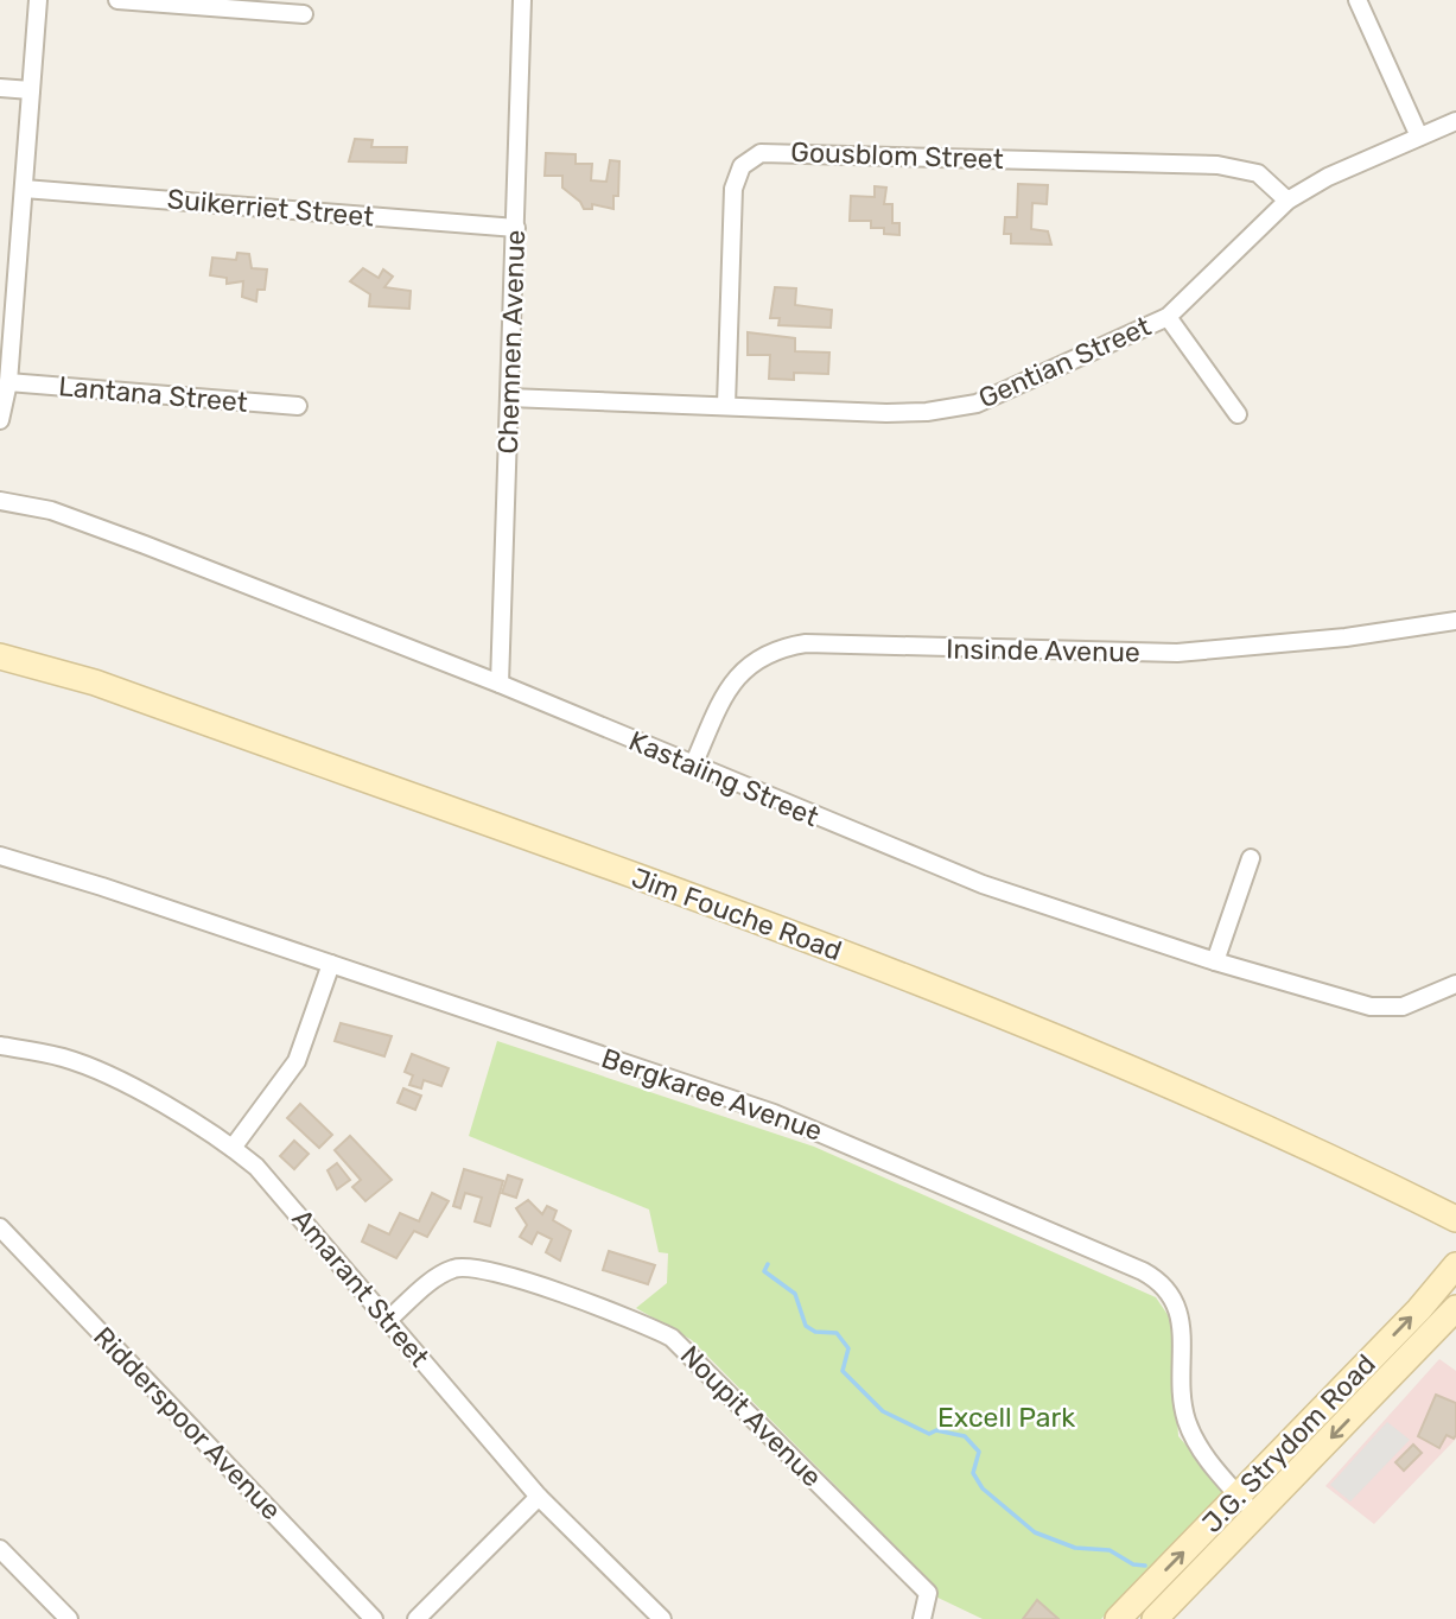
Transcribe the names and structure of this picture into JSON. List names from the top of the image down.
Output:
{
  "streets": {
    "street": [
      "Gousblom Street",
      "Suikerriet Street",
      "Chemnen Avenue",
      "Gentian Street",
      "Lantana Street",
      "Insinde Avenue",
      "Kastaiing Street",
      "Jim Fouche Road",
      "Bergkaree Avenue",
      "Amarant Street",
      "Noupit Avenue",
      "Ridderspoor Avenue",
      "J.G. Strydom Road"
    ]
  },
  "crossings": [
    ["Gousblom Street", "Gentian Street"],
    ["Suikerriet Street", "Chemnen Avenue"],
    ["Chemnen Avenue", "Gentian Street"],
    ["Chemnen Avenue", "Kastaiing Street"],
    ["Insinde Avenue", "Kastaiing Street"],
    ["Bergkaree Avenue", "J.G. Strydom Road"],
    ["Amarant Street", "Noupit Avenue"]
  ],
  "parks": ["Excell Park"]
}
